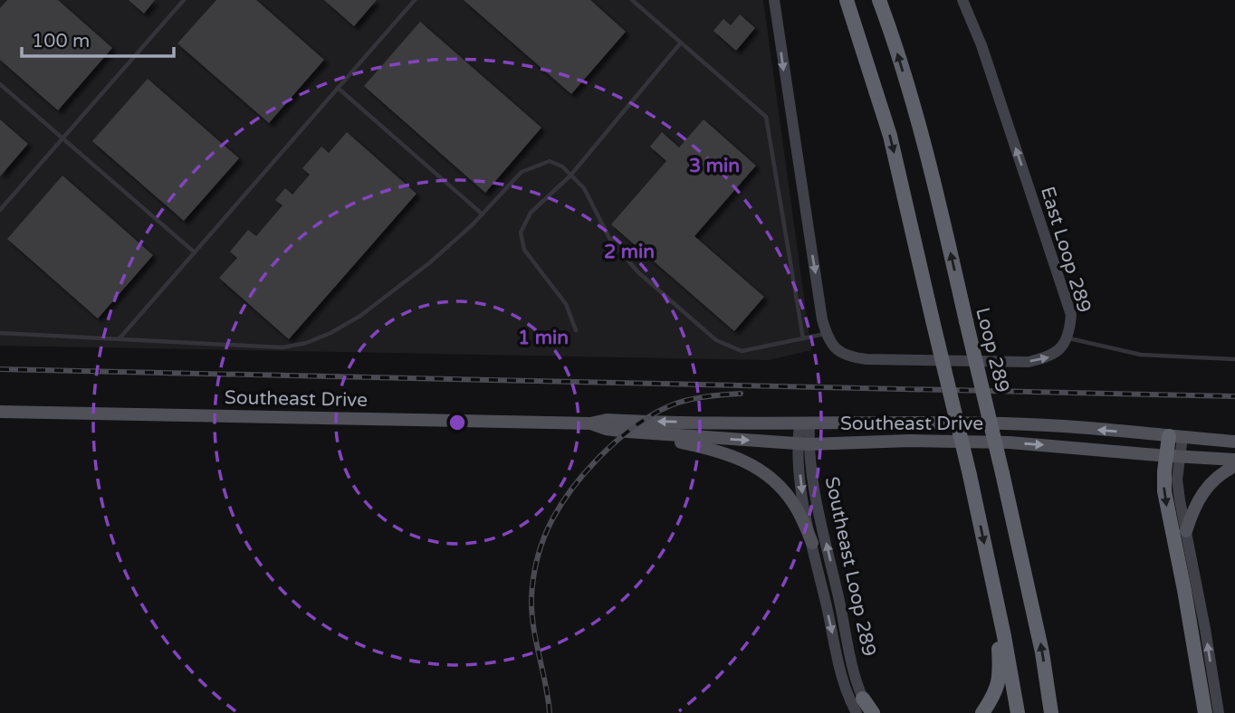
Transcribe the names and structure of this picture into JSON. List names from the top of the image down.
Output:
{
  "streets": {
    "highway": ["Loop 289"],
    "main road": ["East Loop 289", "Southeast Drive", "Southeast Loop 289"]
  },
  "crossings": [
    ["Southeast Drive", "Southeast Loop 289"]
  ],
  "scale_bar": "100 m",
  "rings": ["3 min", "2 min", "1 min"]
}
